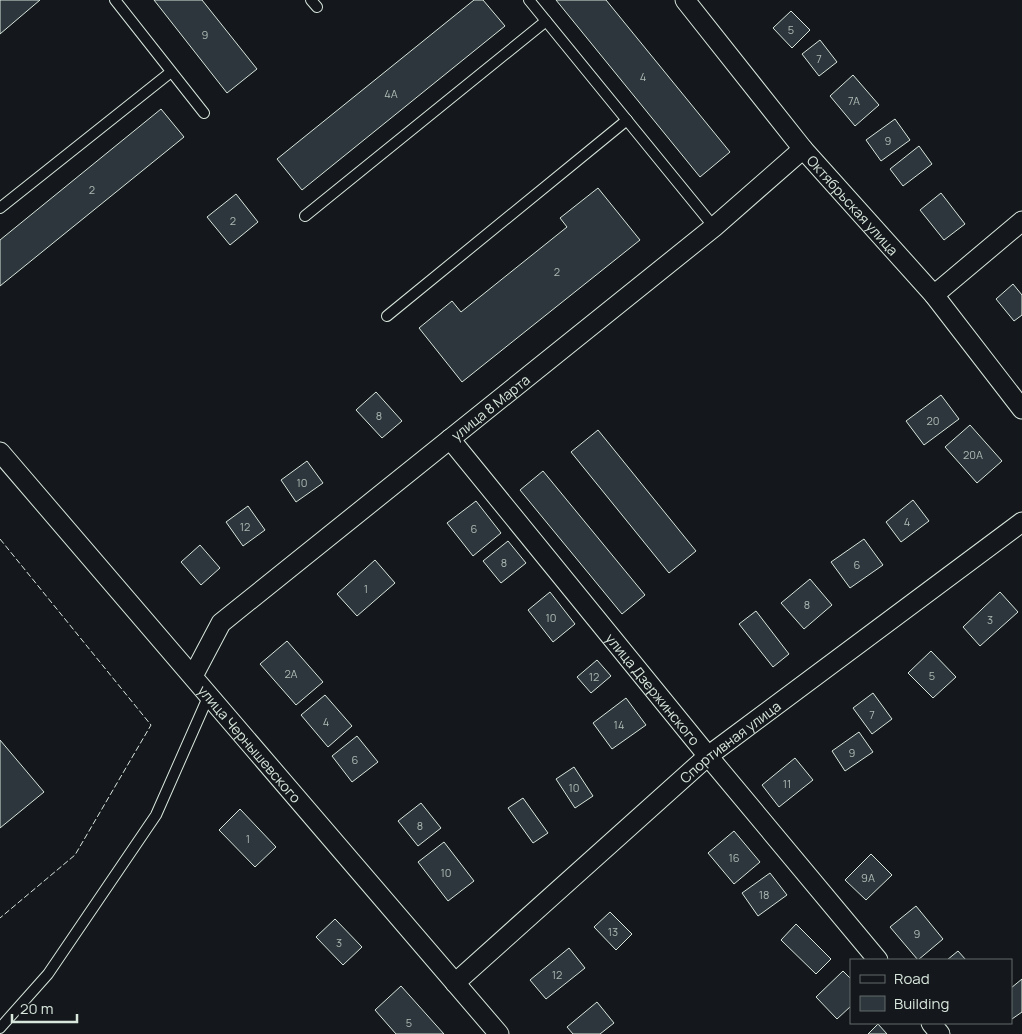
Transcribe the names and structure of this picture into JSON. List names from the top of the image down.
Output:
{
  "streets": {
    "street": [
      "Октябрьская улица",
      "улица 8 Марта",
      "улица Дзержинского",
      "Спортивная улица",
      "улица Чернышевского"
    ]
  },
  "crossings": [
    ["Октябрьская улица", "улица 8 Марта"],
    ["улица 8 Марта", "улица Дзержинского"],
    ["улица 8 Марта", "улица Чернышевского"],
    ["улица Дзержинского", "Спортивная улица"],
    ["Спортивная улица", "улица Чернышевского"]
  ],
  "house_numbers": [
    "5",
    "9",
    "7",
    "4",
    "4А",
    "7А",
    "9",
    "2",
    "2",
    "2",
    "8",
    "20",
    "20А",
    "10",
    "4",
    "12",
    "6",
    "8",
    "6",
    "1",
    "8",
    "10",
    "3",
    "2А",
    "5",
    "12",
    "7",
    "4",
    "14",
    "9",
    "6",
    "11",
    "10",
    "8",
    "1",
    "16",
    "10",
    "9А",
    "18",
    "13",
    "9",
    "3",
    "12",
    "5"
  ],
  "legend": ["Road", "Building"],
  "scale_bar": "20 m"
}
